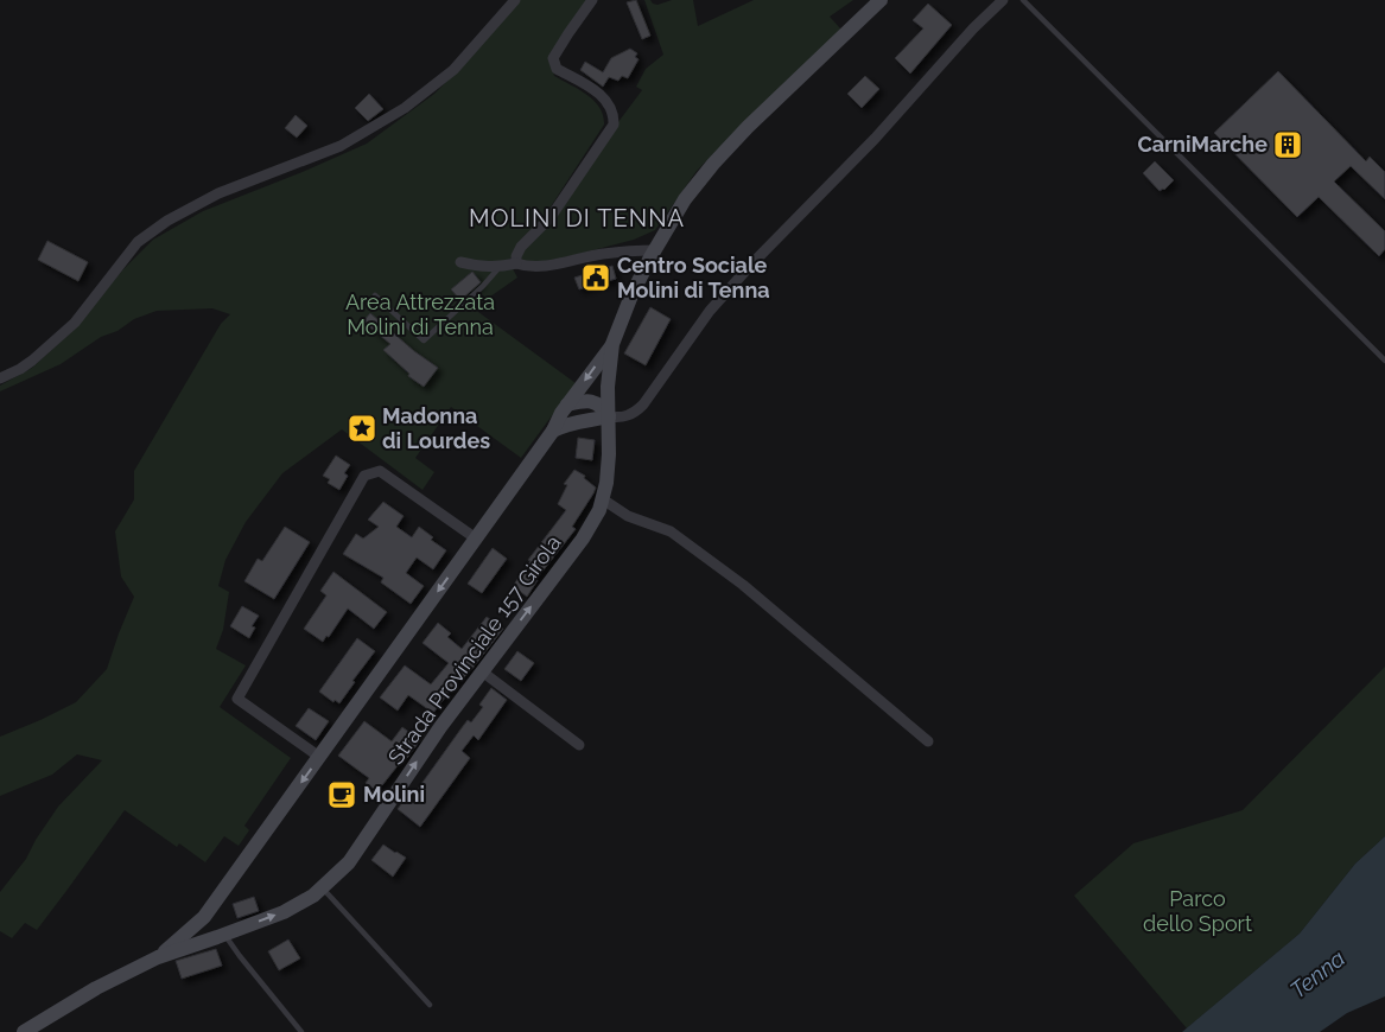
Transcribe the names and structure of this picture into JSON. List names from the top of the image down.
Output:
{
  "streets": {
    "main road": ["Strada Provinciale 157 Girola"]
  },
  "districts": ["MOLINI DI TENNA"],
  "water": ["Tenna"],
  "parks": ["Area Attrezzata Molini di Tenna", "Parco dello Sport"],
  "places": {
    "building": ["CarniMarche"],
    "public building": ["Centro Sociale Molini di Tenna"],
    "place": ["Madonna di Lourdes"],
    "cafe": ["Molini"]
  }
}
